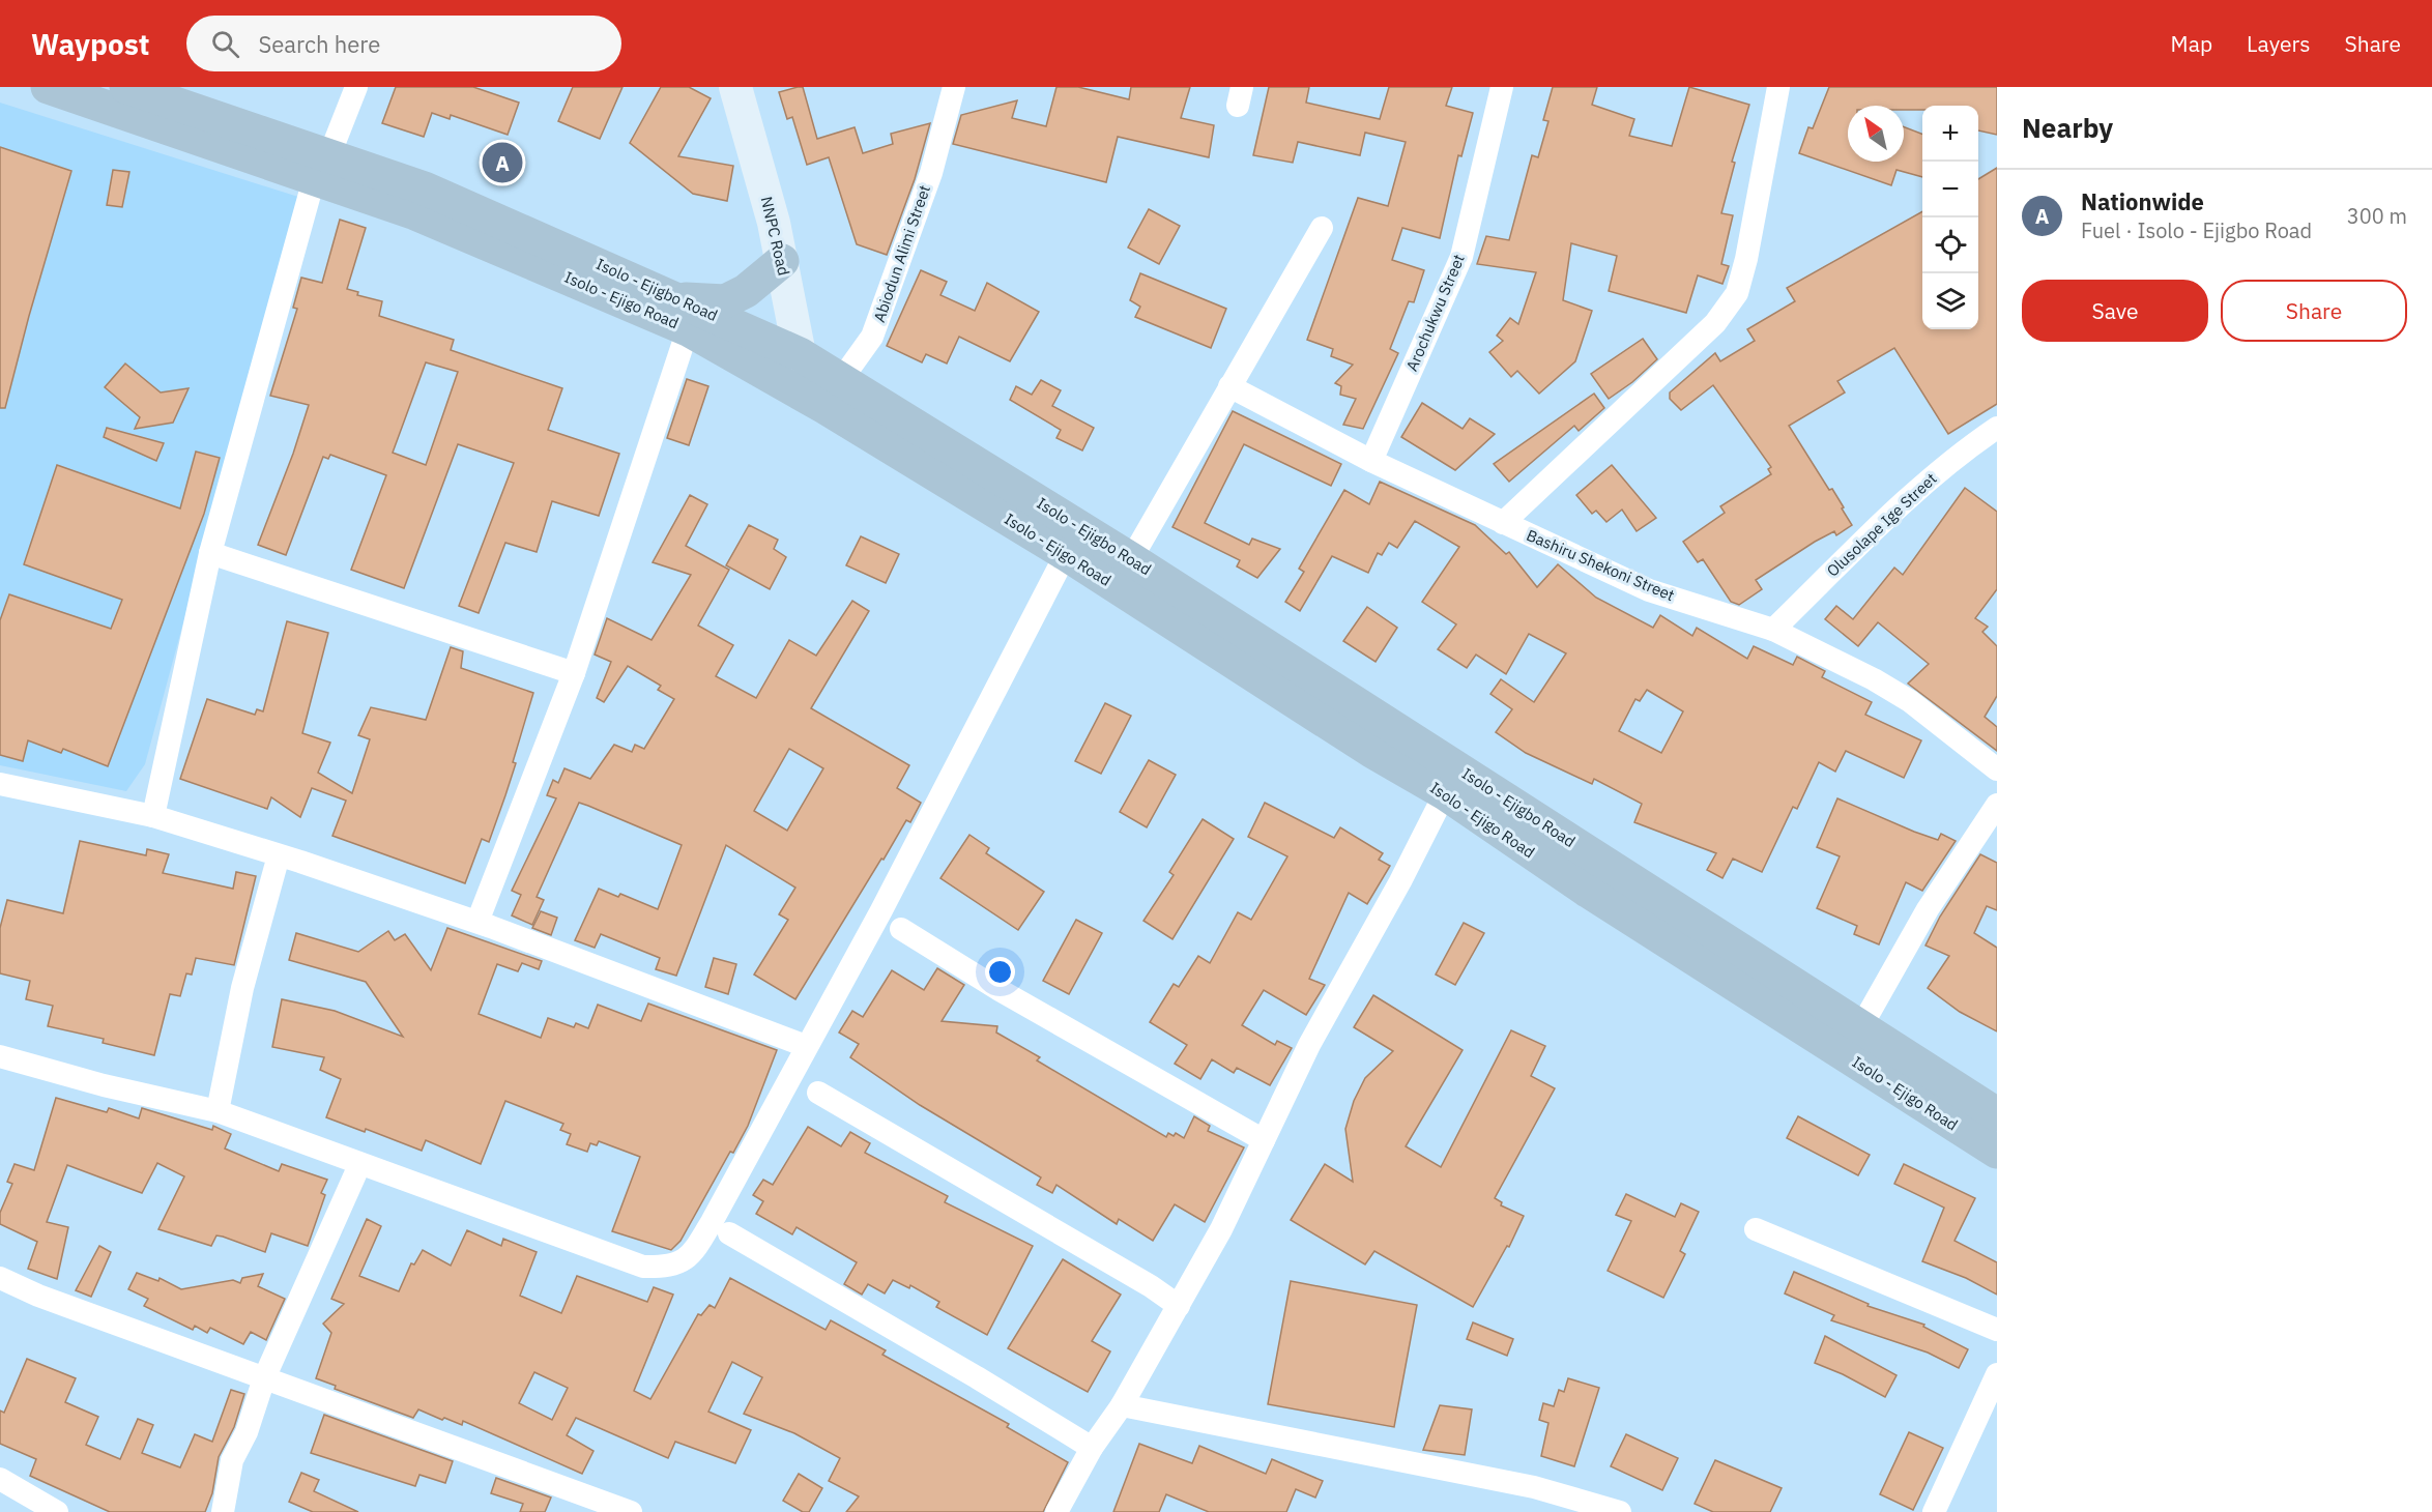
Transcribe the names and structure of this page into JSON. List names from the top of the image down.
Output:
{
  "streets": {
    "main road": ["Isolo - Ejigbo Road", "Isolo - Ejigo Road"],
    "street": [
      "NNPC Road",
      "Abiodun Alimi Street",
      "Arochukwu Street",
      "Olusolape Ige Street",
      "Bashiru Shekoni Street"
    ]
  },
  "crossings": [
    ["NNPC Road", "Isolo - Ejigbo Road"],
    ["Abiodun Alimi Street", "Isolo - Ejigbo Road"],
    ["Abiodun Alimi Street", "Isolo - Ejigo Road"],
    ["Isolo - Ejigbo Road", "Isolo - Ejigo Road"],
    ["Arochukwu Street", "Bashiru Shekoni Street"],
    ["Olusolape Ige Street", "Bashiru Shekoni Street"]
  ],
  "north": "top left",
  "page": {
    "header": "Waypost",
    "search": "Search here",
    "nav": ["Map", "Layers", "Share"],
    "heading": "Nearby",
    "map_buttons": ["+", "−"],
    "pins": "A",
    "list": [
      {
        "mark": "A",
        "name": "Nationwide",
        "note": "Fuel · Isolo - Ejigbo Road",
        "value": "300 m"
      }
    ],
    "buttons": ["Save", "Share"]
  }
}
